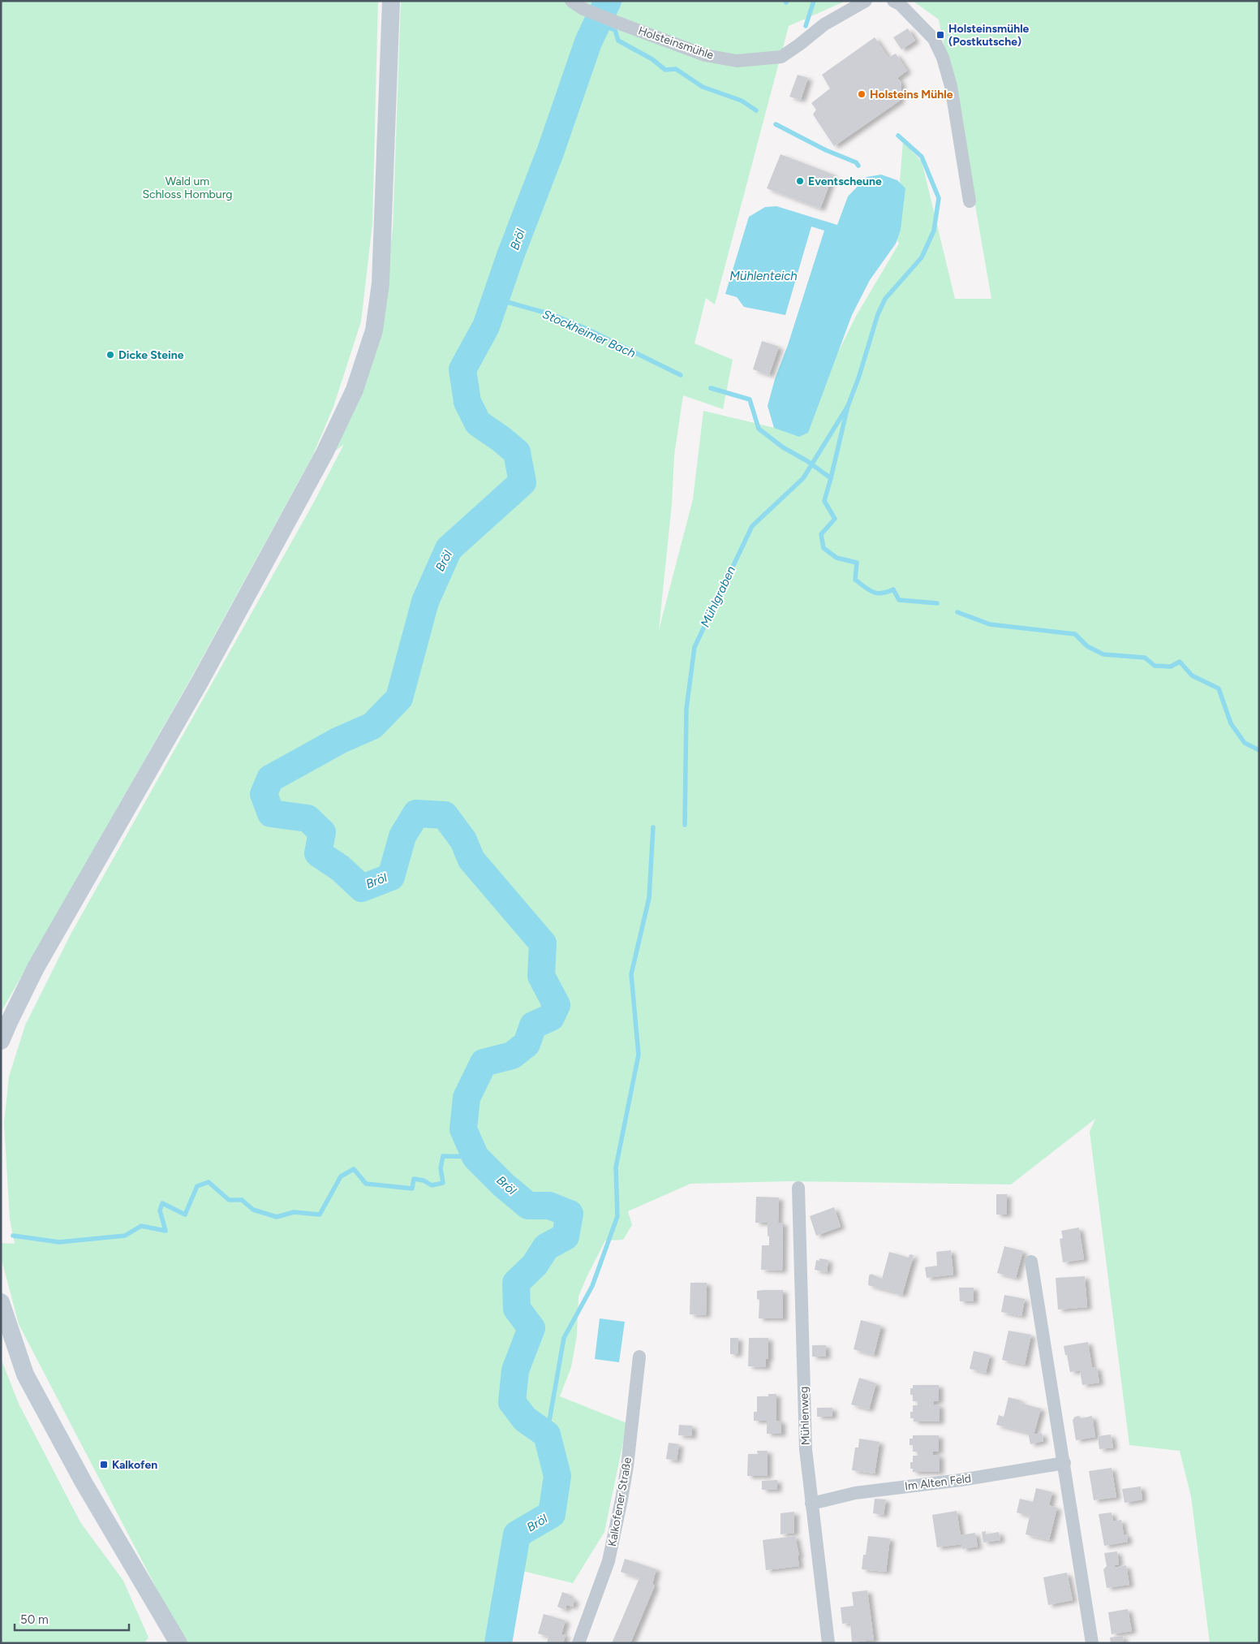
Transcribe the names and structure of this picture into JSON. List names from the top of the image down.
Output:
{
  "streets": {
    "street": [
      "Holsteinsmühle",
      "Mühlenweg",
      "Im Alten Feld",
      "Kalkofener Straße"
    ]
  },
  "crossings": [
    ["Mühlenweg", "Im Alten Feld"]
  ],
  "water": [
    "Bröl",
    "Mühlenteich",
    "Stockheimer Bach",
    "Mühlgraben"
  ],
  "parks": ["Wald um Schloss Homburg"],
  "places": {
    "transit": ["Holsteinsmühle (Postkutsche)", "Kalkofen"],
    "other": ["Holsteins Mühle", "Eventscheune", "Dicke Steine"]
  },
  "scale_bar": "50 m"
}
